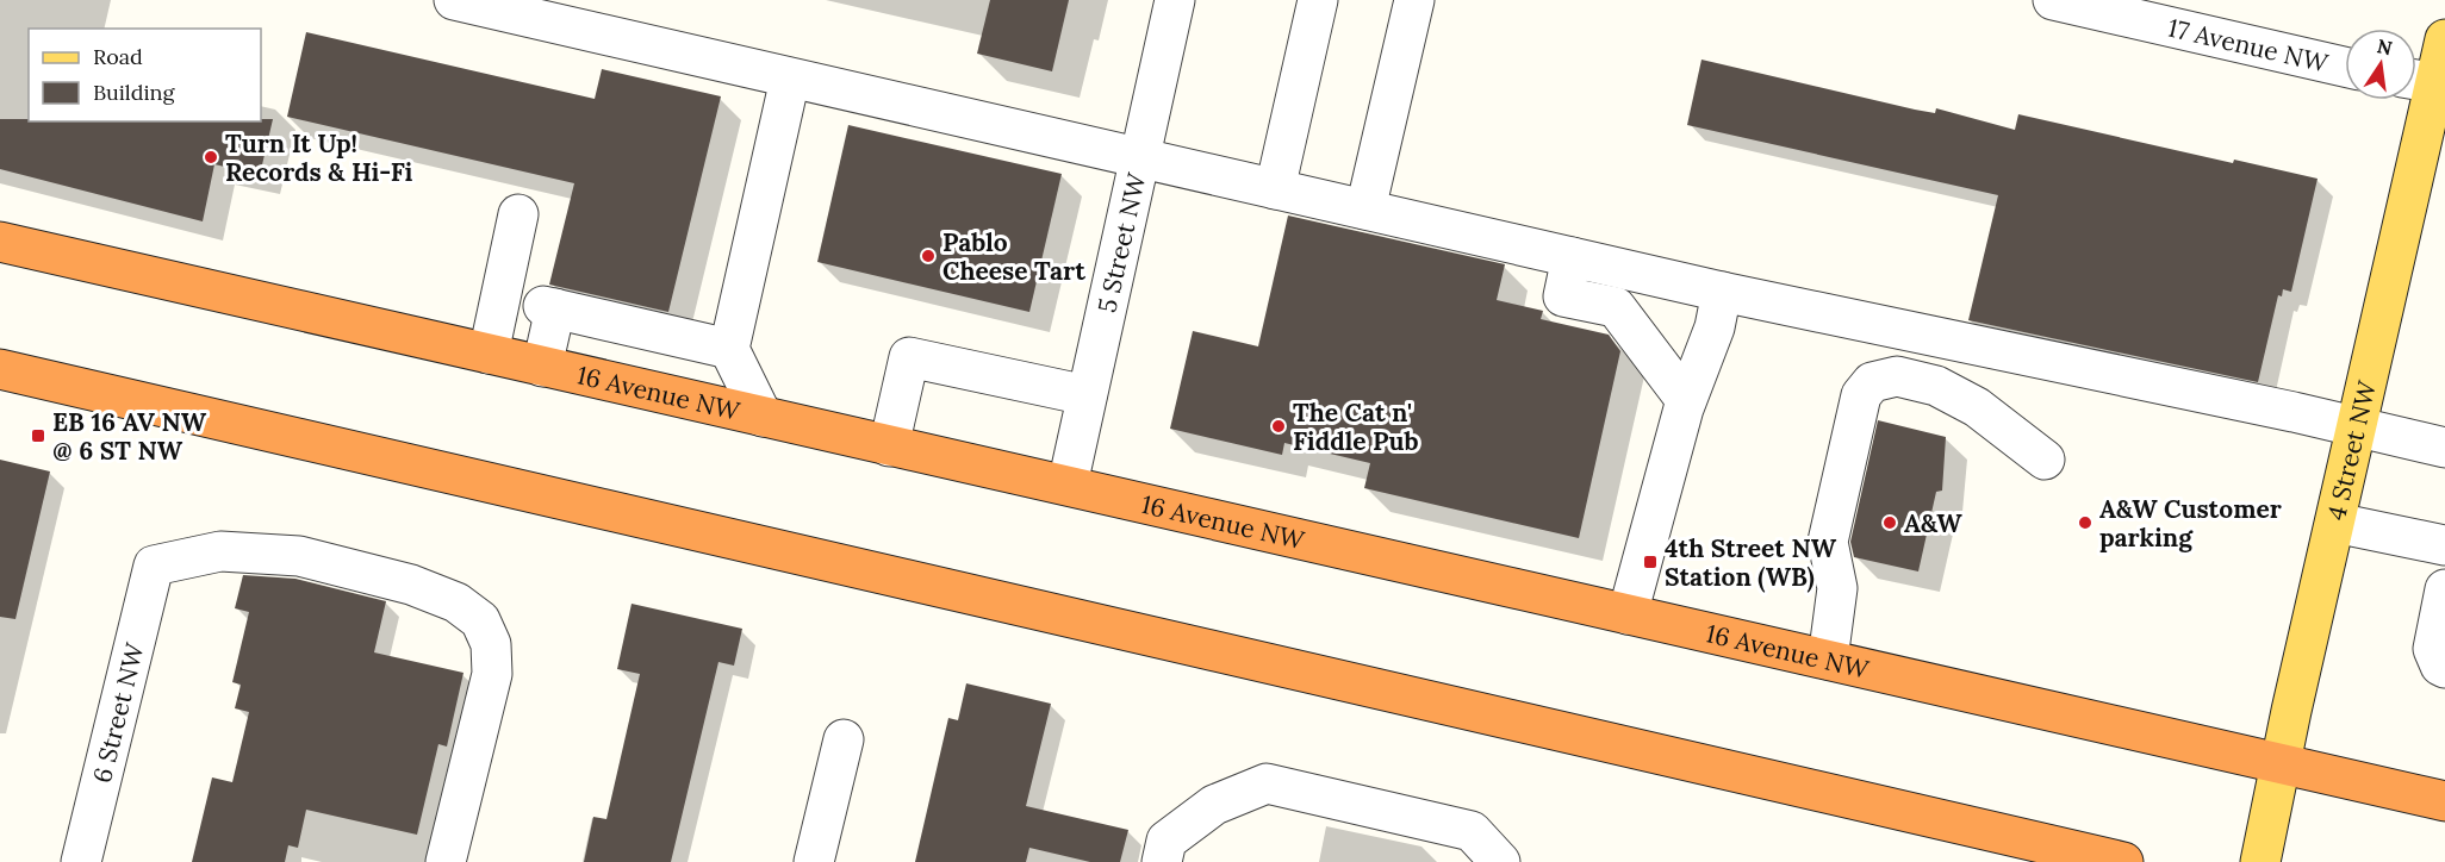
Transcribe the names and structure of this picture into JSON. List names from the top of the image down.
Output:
{
  "streets": {
    "highway": ["16 Avenue NW"],
    "main road": ["4 Street NW"],
    "street": ["17 Avenue NW", "5 Street NW", "6 Street NW"]
  },
  "crossings": [
    ["5 Street NW", "16 Avenue NW"],
    ["16 Avenue NW", "4 Street NW"]
  ],
  "places": {
    "other": [
      "Turn It Up! Records & Hi-Fi",
      "Pablo Cheese Tart",
      "The Cat n' Fiddle Pub",
      "A&W",
      "A&W Customer parking"
    ],
    "transit": ["EB 16 AV NW @ 6 ST NW", "4th Street NW Station (WB)"]
  },
  "legend": ["Road", "Building"],
  "north": "top"
}
